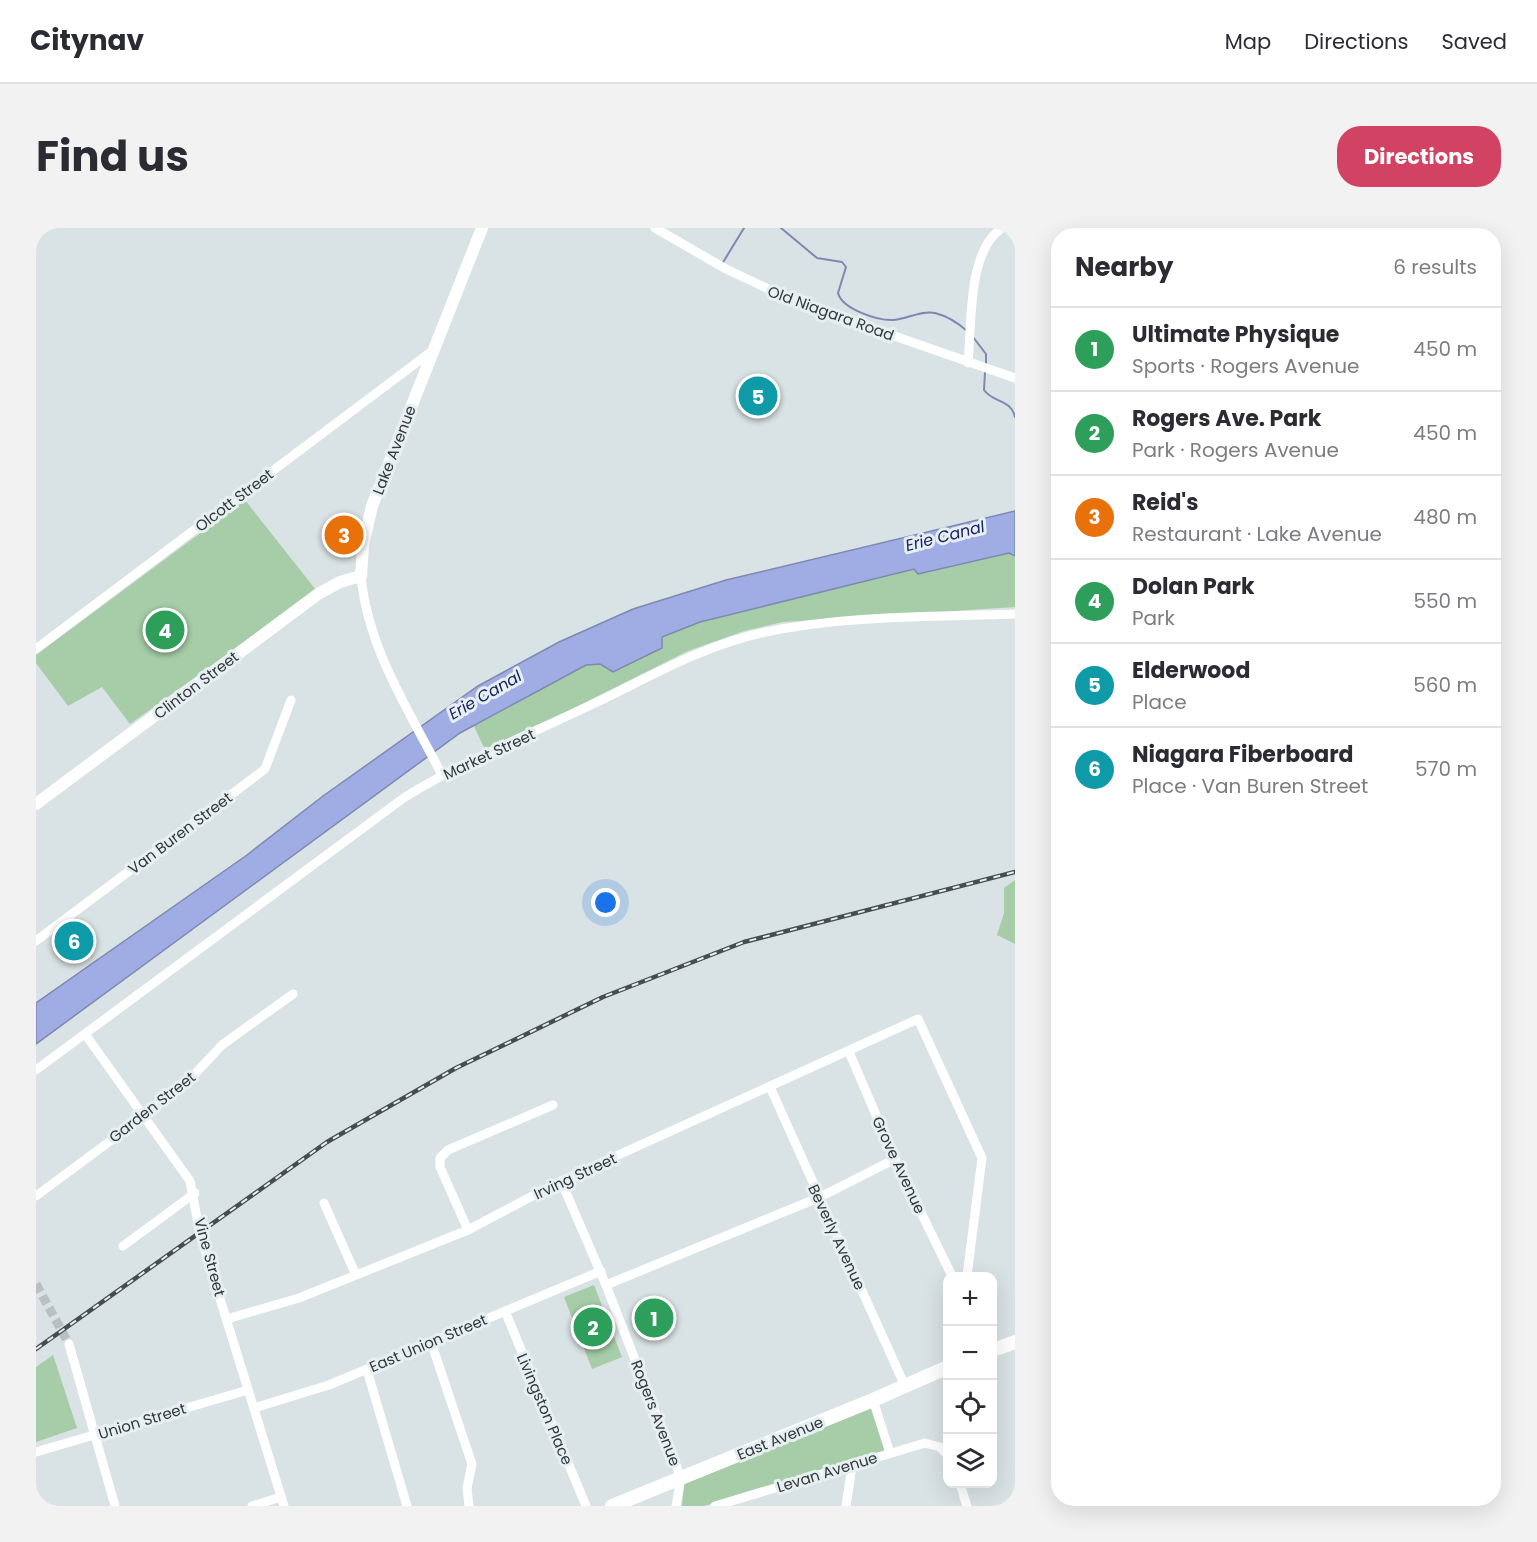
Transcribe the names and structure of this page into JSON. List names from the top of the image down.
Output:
{
  "streets": {
    "highway": ["East Avenue"],
    "main road": ["Lake Avenue", "Clinton Street"],
    "street": [
      "Old Niagara Road",
      "Olcott Street",
      "Market Street",
      "Van Buren Street",
      "Garden Street",
      "Grove Avenue",
      "Irving Street",
      "Beverly Avenue",
      "Vine Street",
      "East Union Street",
      "Livingston Place",
      "Rogers Avenue",
      "Union Street",
      "Levan Avenue"
    ]
  },
  "crossings": [
    ["Lake Avenue", "Olcott Street"],
    ["Lake Avenue", "Clinton Street"],
    ["Lake Avenue", "Market Street"],
    ["Market Street", "Vine Street"],
    ["Garden Street", "Vine Street"],
    ["Grove Avenue", "Irving Street"],
    ["Irving Street", "Beverly Avenue"],
    ["Irving Street", "Vine Street"],
    ["Irving Street", "Rogers Avenue"],
    ["Beverly Avenue", "East Avenue"],
    ["Vine Street", "East Union Street"],
    ["Vine Street", "Union Street"],
    ["East Union Street", "Livingston Place"],
    ["East Union Street", "Rogers Avenue"],
    ["Rogers Avenue", "East Avenue"]
  ],
  "water": ["Erie Canal"],
  "page": {
    "header": "Citynav",
    "nav": ["Map", "Directions", "Saved"],
    "title": "Find us",
    "buttons": "Directions",
    "heading": ["Nearby", "6 results"],
    "list": [
      {
        "mark": "1",
        "name": "Ultimate Physique",
        "note": "Sports · Rogers Avenue",
        "value": "450 m"
      },
      {
        "mark": "2",
        "name": "Rogers Ave. Park",
        "note": "Park · Rogers Avenue",
        "value": "450 m"
      },
      {
        "mark": "3",
        "name": "Reid's",
        "note": "Restaurant · Lake Avenue",
        "value": "480 m"
      },
      {
        "mark": "4",
        "name": "Dolan Park",
        "note": "Park",
        "value": "550 m"
      },
      {
        "mark": "5",
        "name": "Elderwood",
        "note": "Place",
        "value": "560 m"
      },
      {
        "mark": "6",
        "name": "Niagara Fiberboard",
        "note": "Place · Van Buren Street",
        "value": "570 m"
      }
    ],
    "pins": [
      "5",
      "3",
      "4",
      "6",
      "1",
      "2"
    ],
    "map_buttons": ["+", "−"]
  }
}
